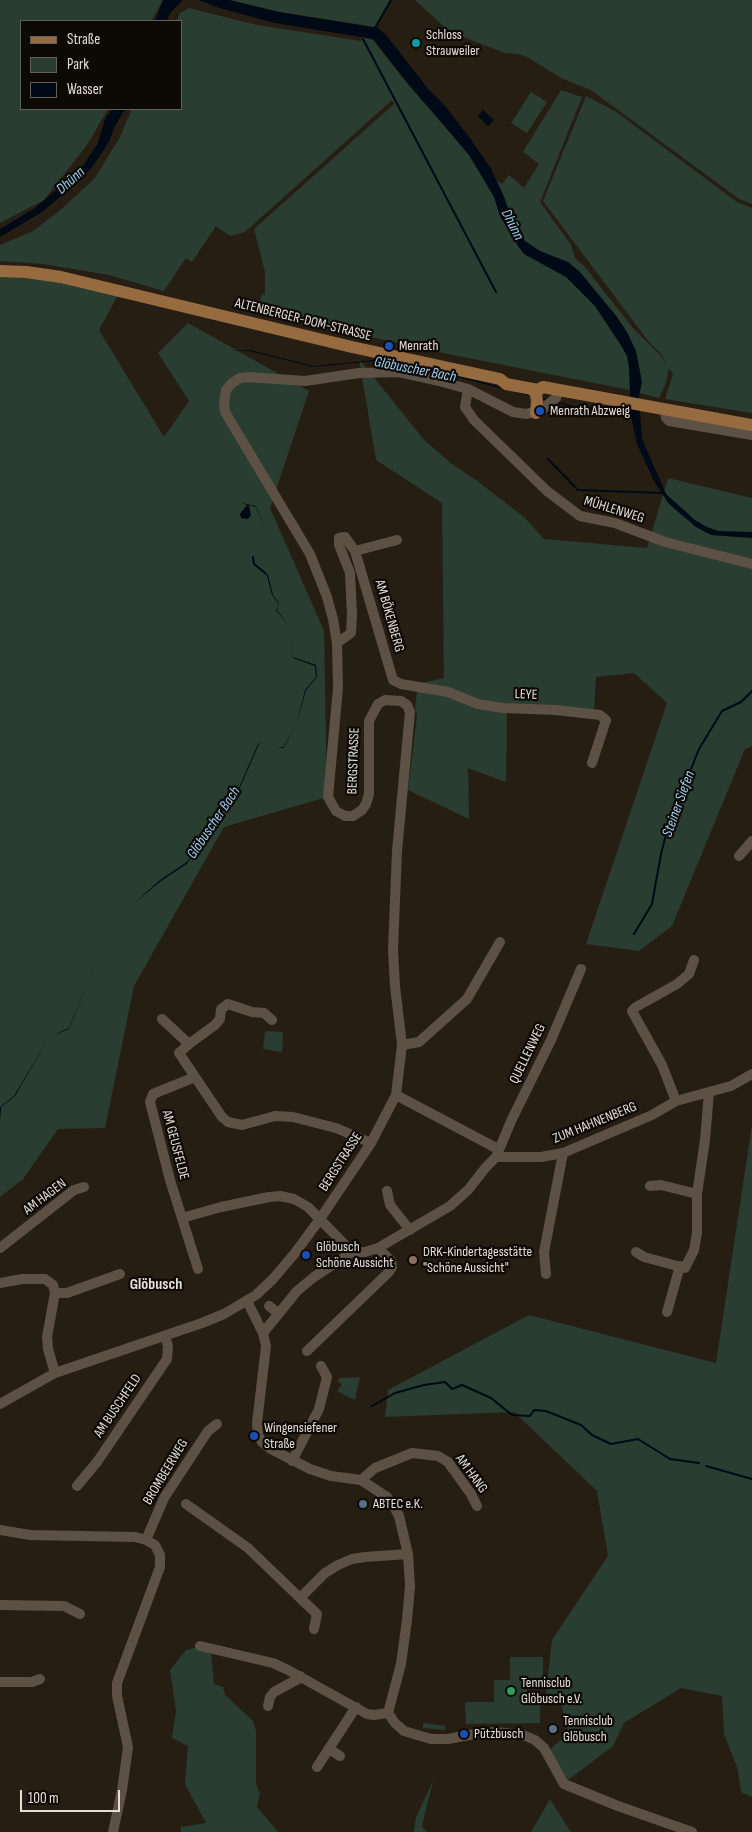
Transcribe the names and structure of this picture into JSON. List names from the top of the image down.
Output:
{
  "streets": {
    "main road": ["ALTENBERGER-DOM-STRASSE"],
    "street": [
      "MÜHLENWEG",
      "AM BÖKENBERG",
      "LEYE",
      "BERGSTRASSE",
      "QUELLENWEG",
      "ZUM HAHNENBERG",
      "AM GEUSFELDE",
      "AM HAGEN",
      "AM BUSCHFELD",
      "BROMBEERWEG",
      "AM HANG"
    ]
  },
  "crossings": [
    ["MÜHLENWEG", "BERGSTRASSE"],
    ["AM BÖKENBERG", "LEYE"],
    ["AM BÖKENBERG", "BERGSTRASSE"],
    ["BERGSTRASSE", "AM BUSCHFELD"],
    ["QUELLENWEG", "ZUM HAHNENBERG"]
  ],
  "districts": ["Glöbusch"],
  "water": ["Dhünn", "Glöbuscher Bach", "Steiner Siefen"],
  "places": [
    "Schloss Strauweiler",
    "Menrath",
    "Menrath Abzweig",
    "Glöbusch Schöne Aussicht",
    "DRK-Kindertagesstätte \"Schöne Aussicht\"",
    "Wingensiefener Straße",
    "ABTEC e.K.",
    "Tennisclub Glöbusch e.V.",
    "Tennisclub Glöbusch",
    "Pützbusch"
  ],
  "legend": ["Straße", "Park", "Wasser"],
  "scale_bar": "100 m"
}
